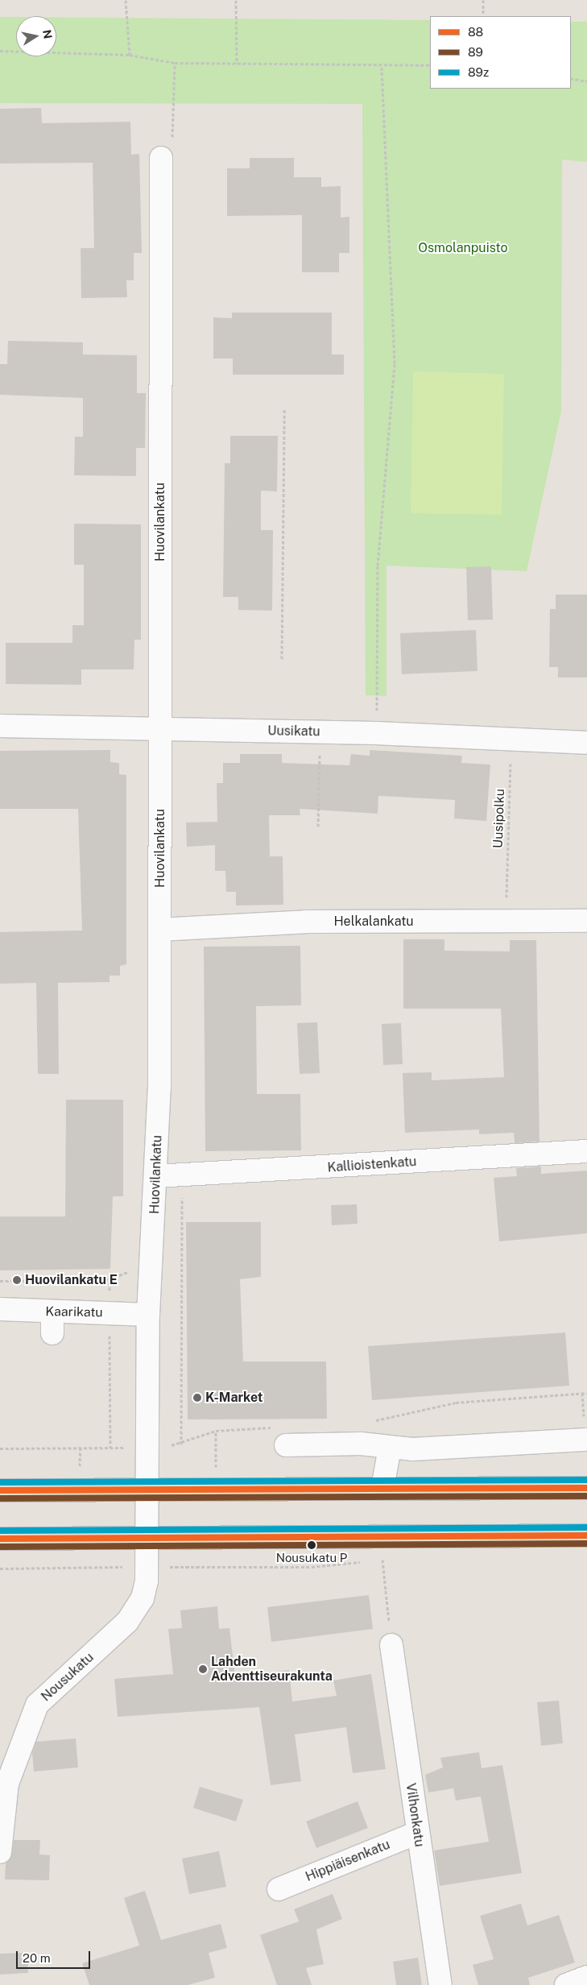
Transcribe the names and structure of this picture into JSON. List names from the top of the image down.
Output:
{
  "streets": {
    "street": [
      "Huovilankatu",
      "Uusikatu",
      "Helkalankatu",
      "Kallioistenkatu",
      "Kaarikatu",
      "Nousukatu",
      "Vilhonkatu",
      "Hippiäisenkatu"
    ],
    "path": ["Uusipolku"]
  },
  "crossings": [
    ["Huovilankatu", "Uusikatu"],
    ["Huovilankatu", "Helkalankatu"],
    ["Huovilankatu", "Kallioistenkatu"],
    ["Huovilankatu", "Kaarikatu"],
    ["Huovilankatu", "Nousukatu"],
    ["Uusikatu", "Uusipolku"],
    ["Uusipolku", "Helkalankatu"],
    ["Vilhonkatu", "Hippiäisenkatu"]
  ],
  "parks": ["Osmolanpuisto"],
  "places": [
    "Huovilankatu E",
    "K-Market",
    "Nousukatu P",
    "Lahden Adventtiseurakunta"
  ],
  "lines": ["transit line 89z", "transit line 88", "transit line 89"],
  "legend": ["88", "89", "89z"],
  "scale_bar": "20 m",
  "north": "right"
}
